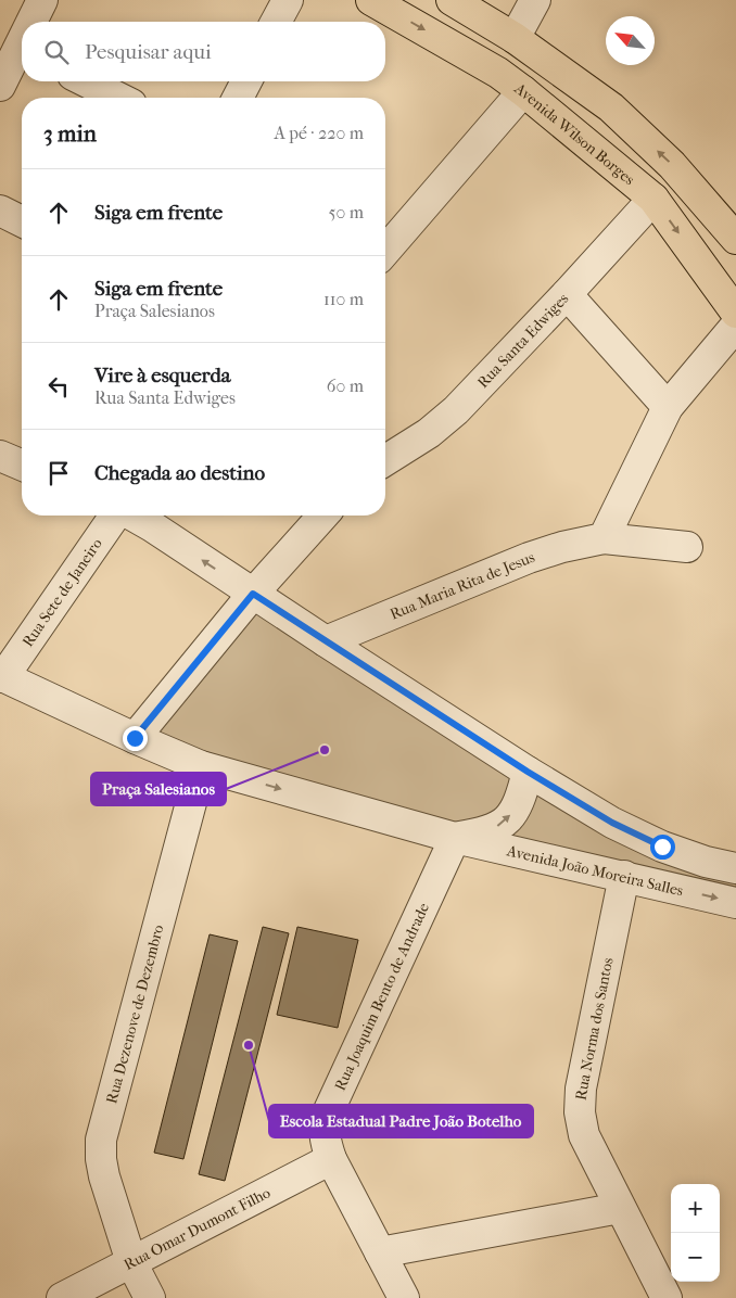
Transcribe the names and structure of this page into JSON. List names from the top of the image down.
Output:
{
  "streets": {
    "main road": ["Avenida Wilson Borges"],
    "street": [
      "Rua Santa Edwiges",
      "Rua Maria Rita de Jesus",
      "Rua Sete de Janeiro",
      "Avenida João Moreira Salles",
      "Rua Joaquim Bento de Andrade",
      "Rua Dezenove de Dezembro",
      "Rua Norma dos Santos",
      "Rua Omar Dumont Filho"
    ]
  },
  "crossings": [
    ["Avenida Wilson Borges", "Rua Santa Edwiges"],
    ["Rua Sete de Janeiro", "Avenida João Moreira Salles"],
    ["Avenida João Moreira Salles", "Rua Joaquim Bento de Andrade"],
    ["Avenida João Moreira Salles", "Rua Dezenove de Dezembro"],
    ["Avenida João Moreira Salles", "Rua Norma dos Santos"],
    ["Rua Joaquim Bento de Andrade", "Rua Omar Dumont Filho"],
    ["Rua Dezenove de Dezembro", "Rua Omar Dumont Filho"]
  ],
  "places": ["Praça Salesianos", "Escola Estadual Padre João Botelho"],
  "north": "top left",
  "page": {
    "search": "Pesquisar aqui",
    "heading": ["3 min", "A pé · 220 m"],
    "list": [
      ["Siga em frente", "50 m"],
      ["Siga em frente", "Praça Salesianos", "110 m"],
      ["Vire à esquerda", "Rua Santa Edwiges", "60 m"],
      "Chegada ao destino"
    ],
    "map_buttons": ["+", "−"]
  }
}
